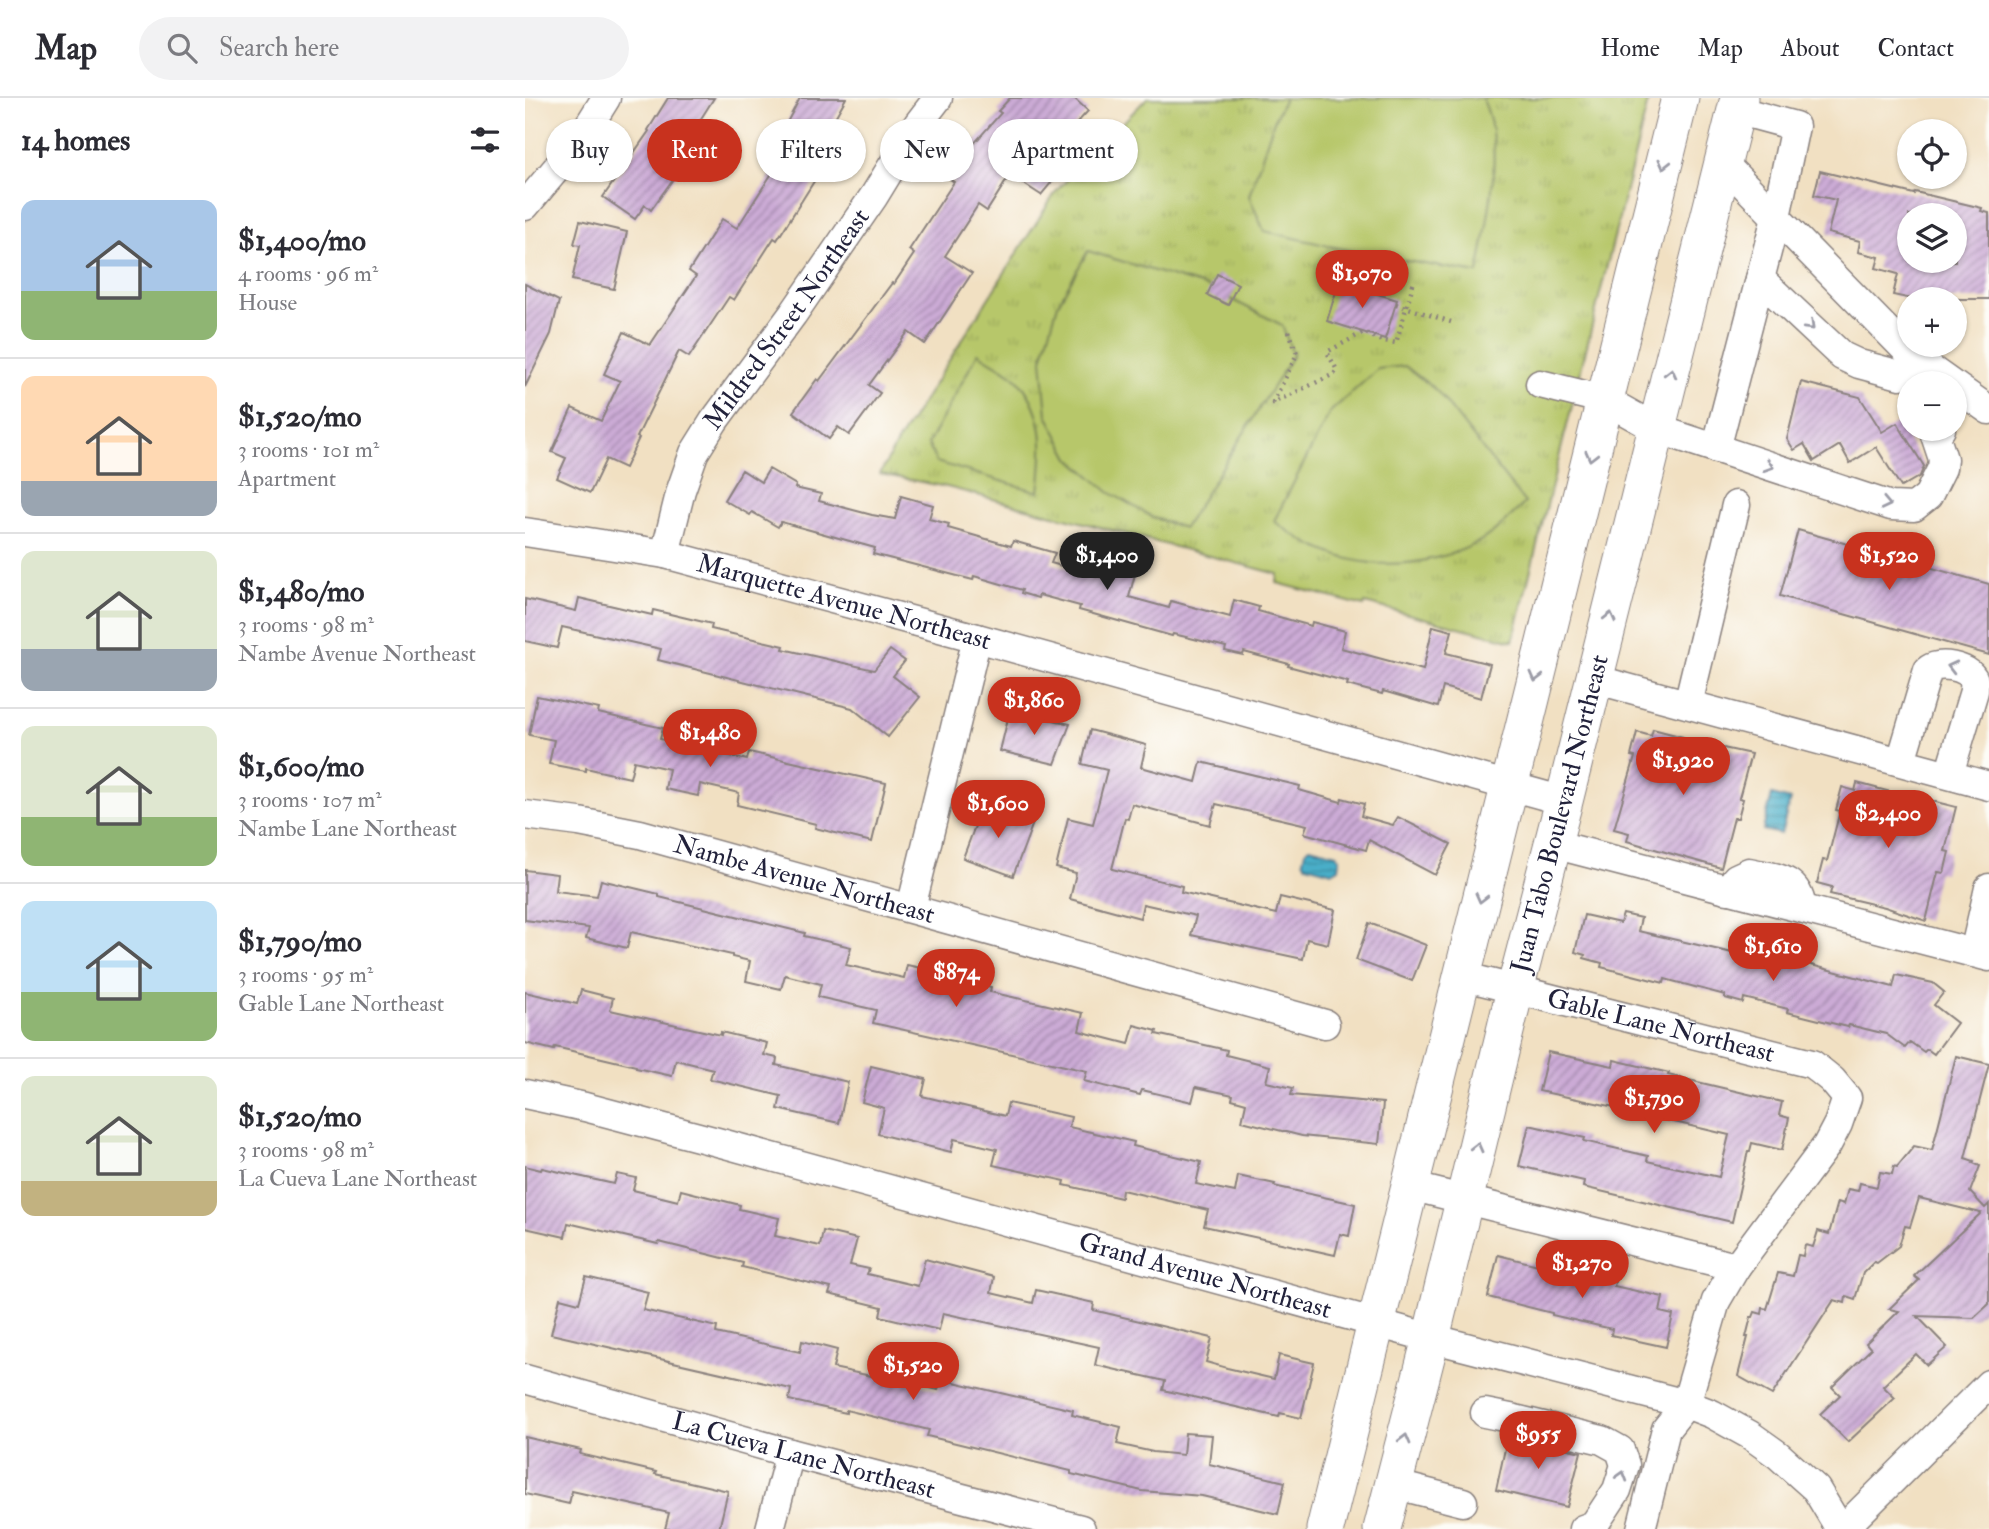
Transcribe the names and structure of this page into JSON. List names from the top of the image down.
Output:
{
  "streets": {
    "main road": ["Juan Tabo Boulevard Northeast"],
    "street": [
      "Mildred Street Northeast",
      "Marquette Avenue Northeast",
      "Nambe Avenue Northeast",
      "Gable Lane Northeast",
      "Grand Avenue Northeast",
      "La Cueva Lane Northeast"
    ]
  },
  "crossings": [
    ["Mildred Street Northeast", "Marquette Avenue Northeast"],
    ["Marquette Avenue Northeast", "Juan Tabo Boulevard Northeast"],
    ["Juan Tabo Boulevard Northeast", "Gable Lane Northeast"],
    ["Juan Tabo Boulevard Northeast", "Grand Avenue Northeast"]
  ],
  "page": {
    "header": "Map",
    "search": "Search here",
    "nav": [
      "Home",
      "Map",
      "About",
      "Contact"
    ],
    "heading": "14 homes",
    "map_buttons": ["+", "−"],
    "chip": [
      "Buy",
      "Rent",
      "Filters",
      "New",
      "Apartment"
    ],
    "list": [
      {
        "name": "$1,400/mo",
        "note": "4 rooms · 96 m² · House"
      },
      {
        "name": "$1,520/mo",
        "note": "3 rooms · 101 m² · Apartment"
      },
      {
        "name": "$1,480/mo",
        "note": "3 rooms · 98 m² · Nambe Avenue Northeast"
      },
      {
        "name": "$1,600/mo",
        "note": "3 rooms · 107 m² · Nambe Lane Northeast"
      },
      {
        "name": "$1,790/mo",
        "note": "3 rooms · 95 m² · Gable Lane Northeast"
      },
      {
        "name": "$1,520/mo",
        "note": "3 rooms · 98 m² · La Cueva Lane Northeast"
      }
    ],
    "price": [
      "$1,070",
      "$1,400",
      "$1,520",
      "$1,860",
      "$1,480",
      "$1,920",
      "$1,600",
      "$2,400",
      "$1,610",
      "$874",
      "$1,790",
      "$1,270",
      "$1,520",
      "$955"
    ]
  }
}
